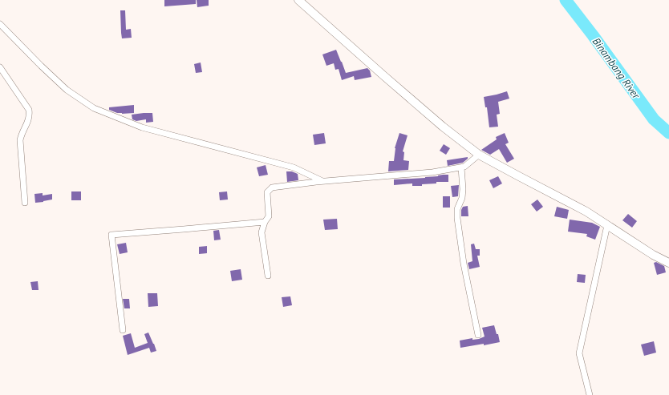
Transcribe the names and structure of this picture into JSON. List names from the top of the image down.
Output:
{
  "water": ["Binambang River"]
}
